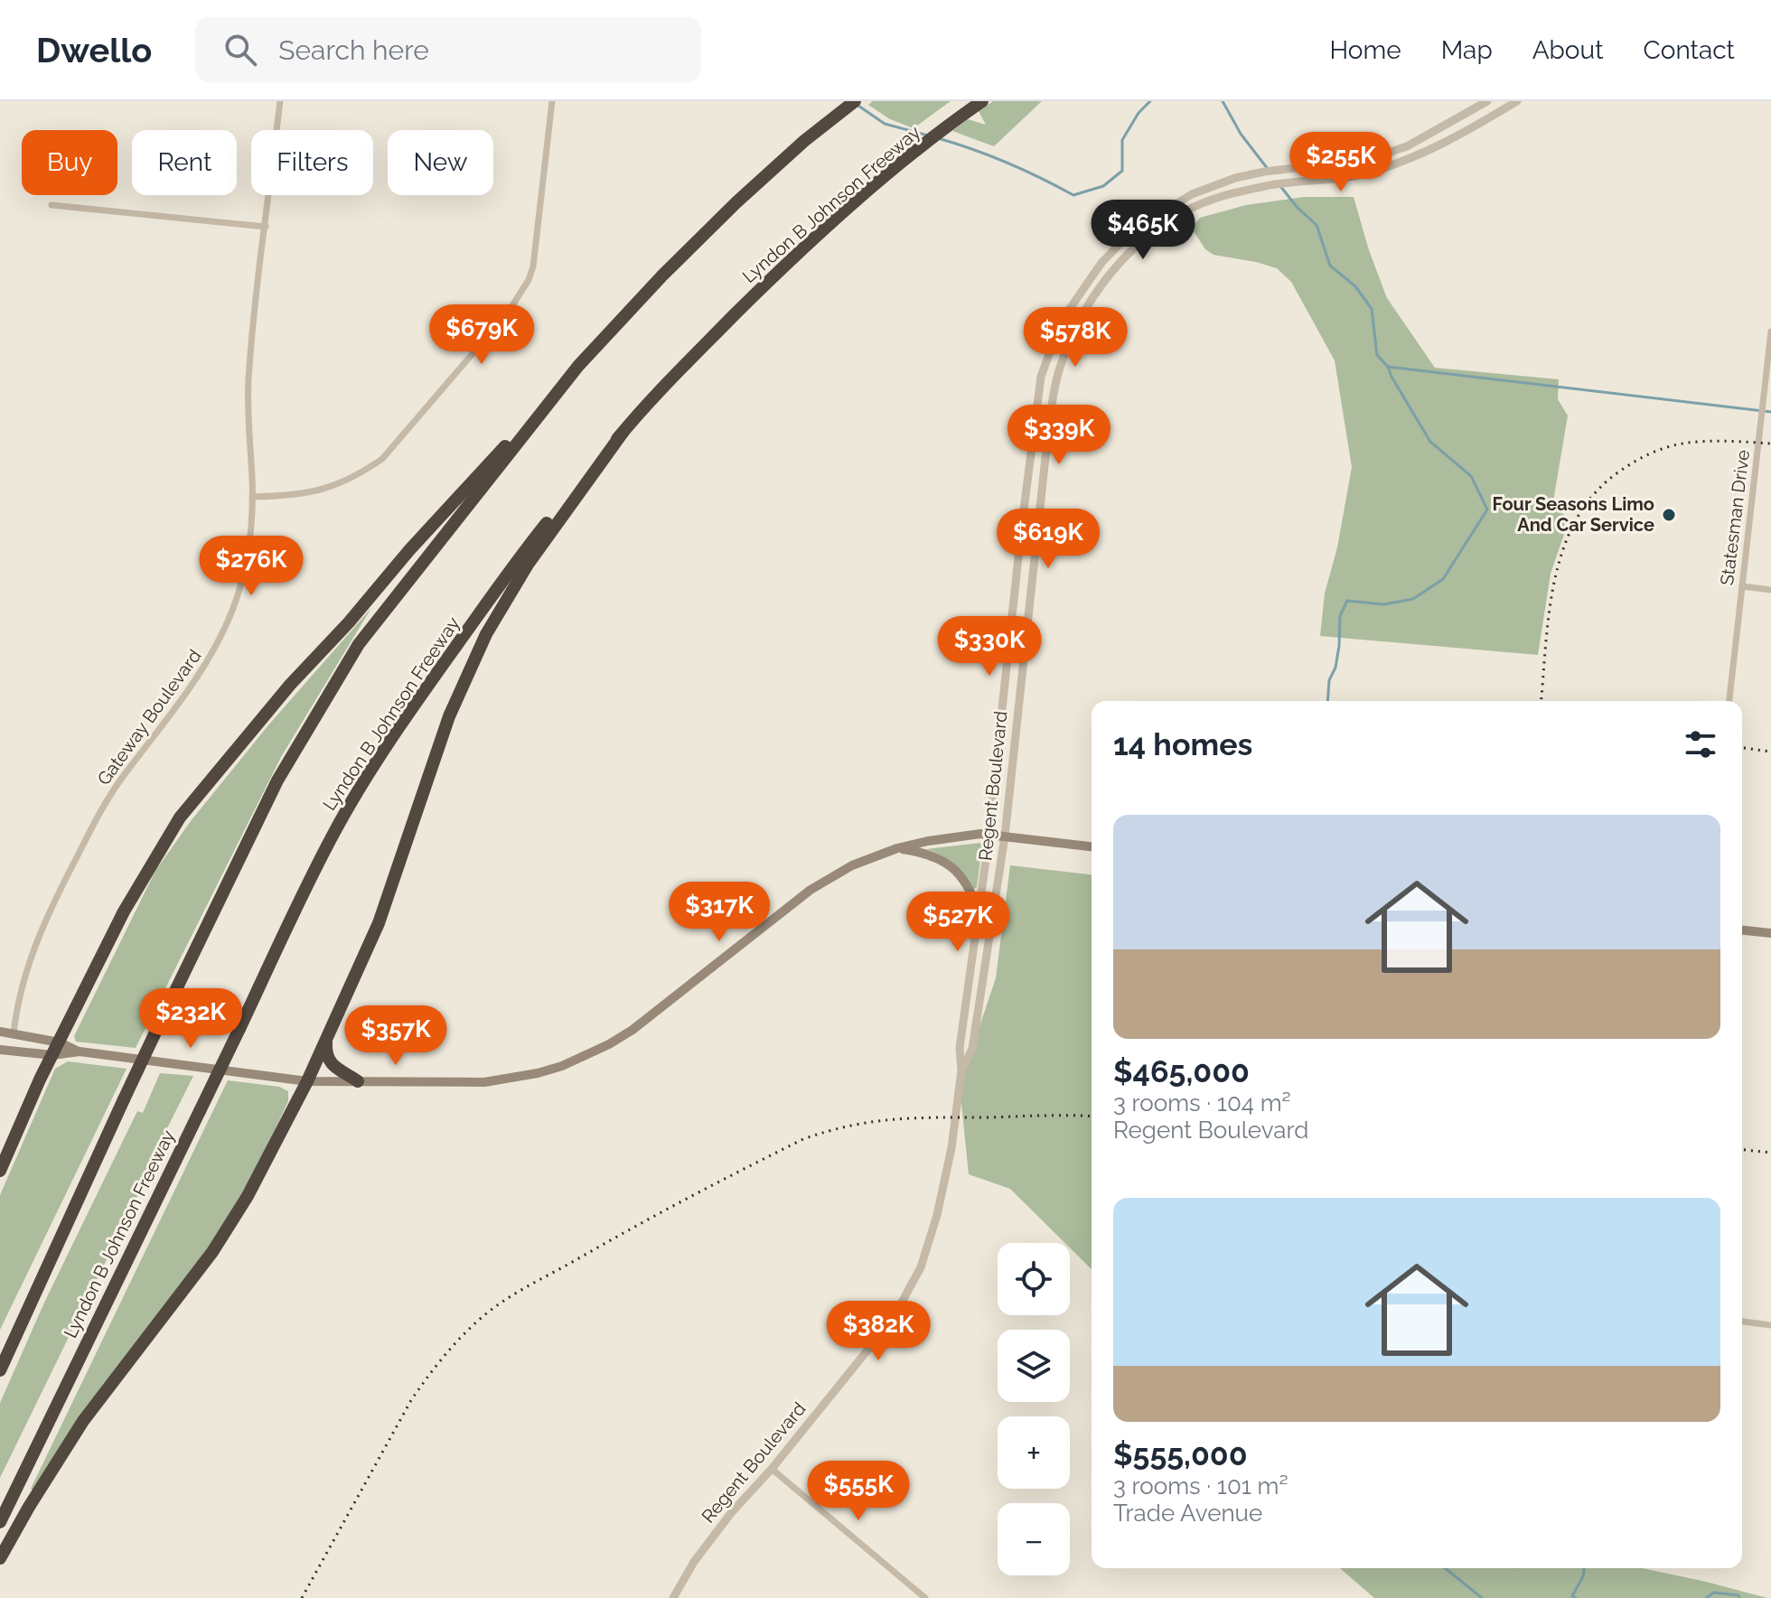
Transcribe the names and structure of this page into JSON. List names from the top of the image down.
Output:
{
  "streets": {
    "highway": ["Lyndon B Johnson Freeway"],
    "street": ["Statesman Drive", "Gateway Boulevard", "Regent Boulevard"]
  },
  "places": ["Four Seasons Limo And Car Service"],
  "page": {
    "header": "Dwello",
    "search": "Search here",
    "nav": [
      "Home",
      "Map",
      "About",
      "Contact"
    ],
    "chip": [
      "Buy",
      "Rent",
      "Filters",
      "New"
    ],
    "price": [
      "$255K",
      "$465K",
      "$679K",
      "$578K",
      "$339K",
      "$619K",
      "$276K",
      "$330K",
      "$317K",
      "$527K",
      "$232K",
      "$357K",
      "$382K",
      "$555K"
    ],
    "heading": "14 homes",
    "list": [
      {
        "name": "$465,000",
        "note": "3 rooms · 104 m² · Regent Boulevard"
      },
      {
        "name": "$555,000",
        "note": "3 rooms · 101 m² · Trade Avenue"
      }
    ],
    "map_buttons": ["+", "−"]
  }
}
